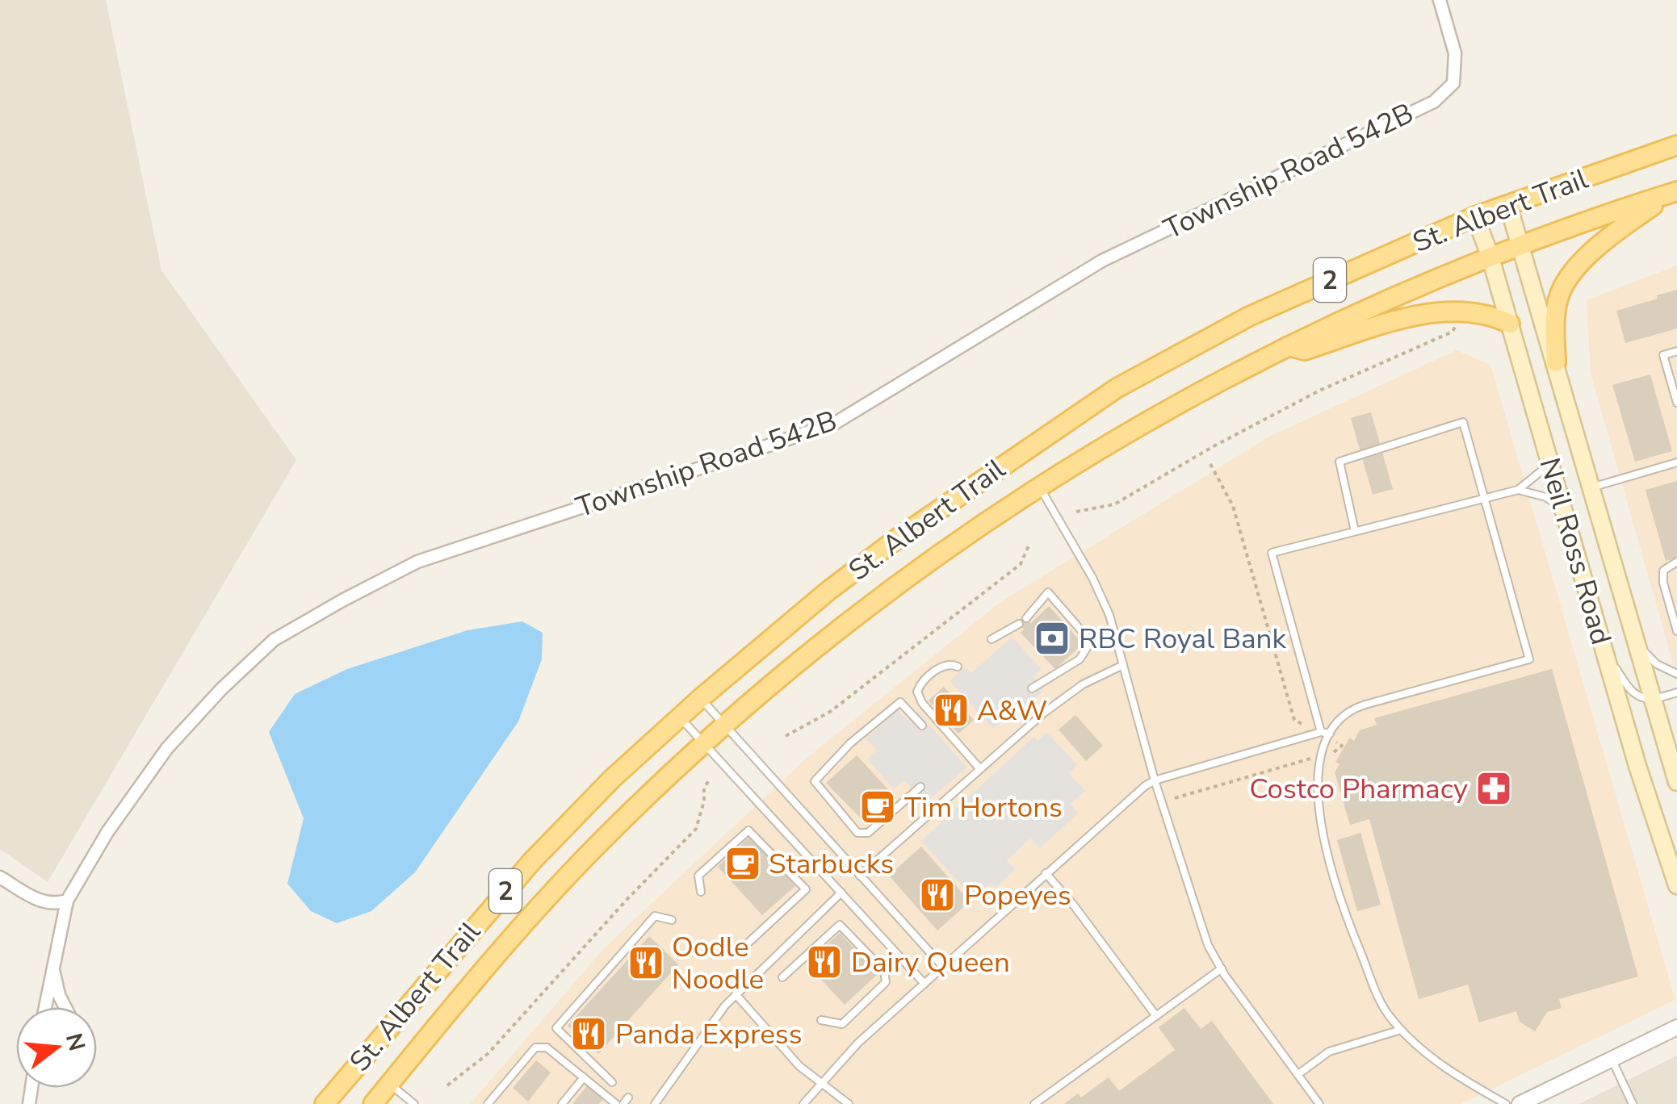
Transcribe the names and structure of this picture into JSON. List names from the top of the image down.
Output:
{
  "streets": {
    "main road": ["St. Albert Trail", "2", "Neil Ross Road"],
    "street": ["Township Road 542B"]
  },
  "crossings": [
    ["St. Albert Trail", "Neil Ross Road"]
  ],
  "places": {
    "bank": ["RBC Royal Bank"],
    "restaurant": [
      "A&W",
      "Popeyes",
      "Dairy Queen",
      "Oodle Noodle",
      "Panda Express"
    ],
    "pharmacy": ["Costco Pharmacy"],
    "cafe": ["Tim Hortons", "Starbucks"]
  },
  "north": "right"
}
